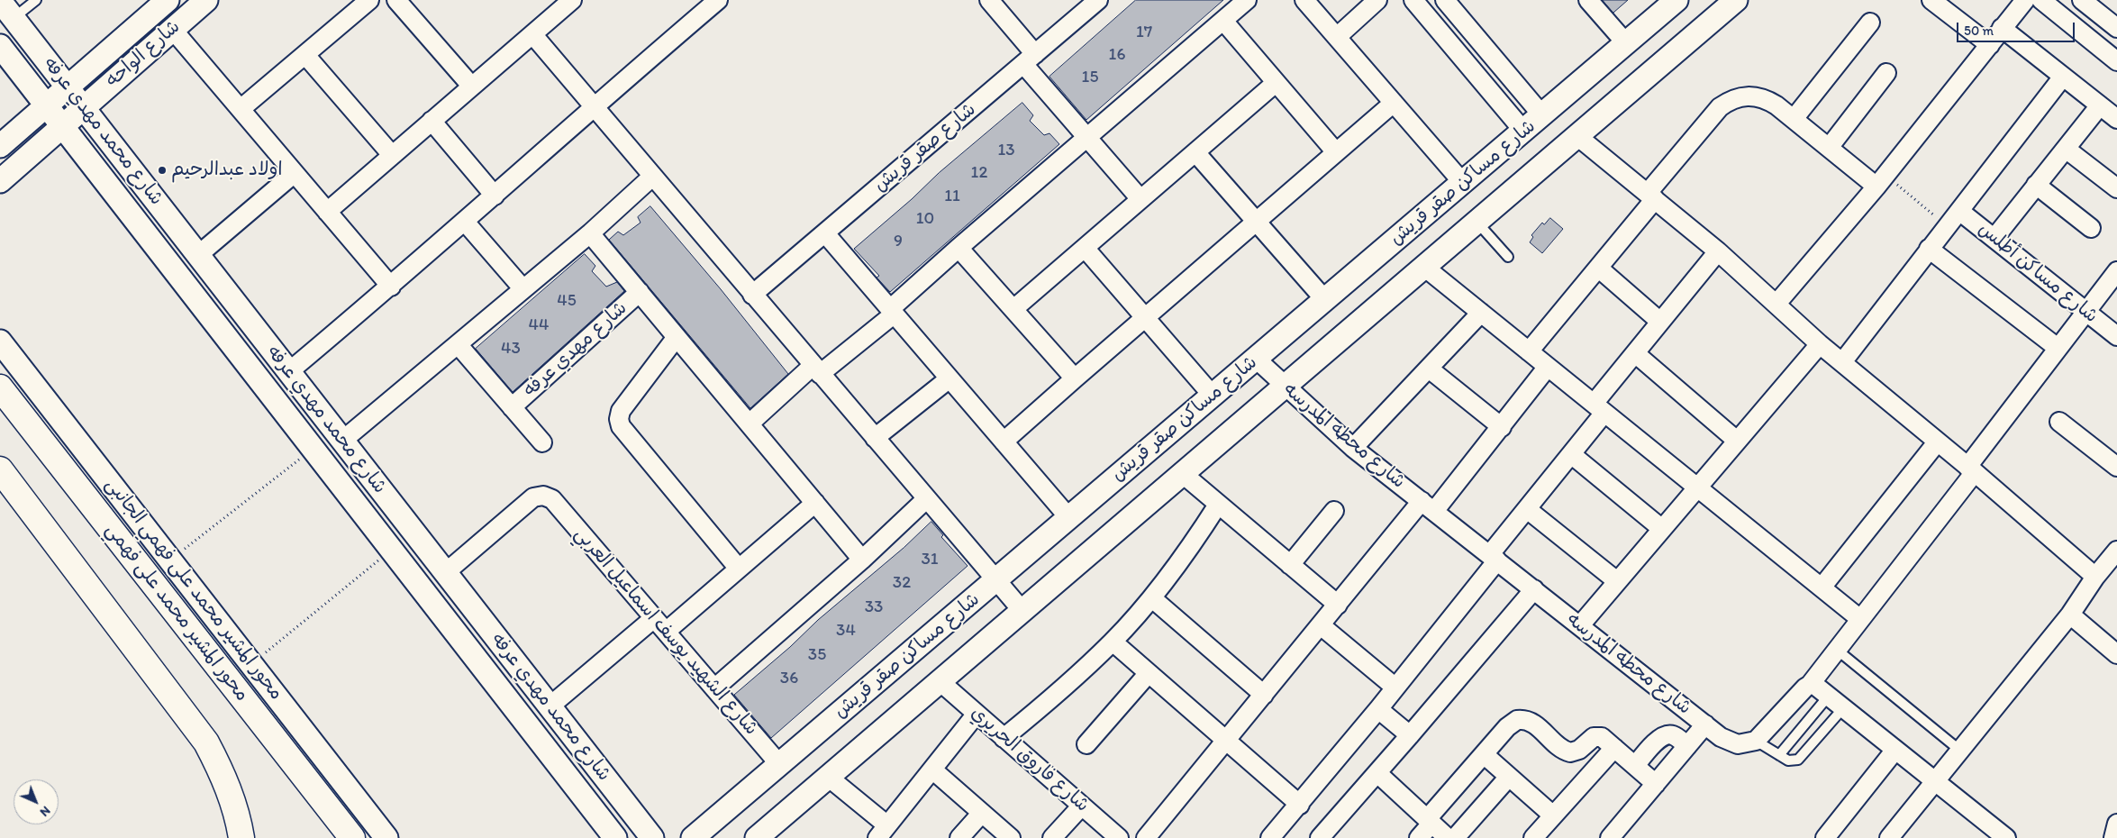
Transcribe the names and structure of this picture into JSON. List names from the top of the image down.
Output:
{
  "streets": {
    "main road": ["محور المشير محمد على فهمي"],
    "street": [
      "شارع الواحه",
      "شارع محمد مهدي عرفه",
      "شارع صقر قريش",
      "شارع مساكن صقر قريش",
      "شارع مساكن أطلس",
      "شارع مهدي عرفه",
      "شارع محطه المدرسه",
      "محور المشير محمد على فهمي الجانبى",
      "شارع الشهيد يوسف اسماعيل العربي",
      "شارع فاروق الحريري"
    ]
  },
  "crossings": [
    ["شارع الواحه", "شارع محمد مهدي عرفه"],
    ["شارع محمد مهدي عرفه", "شارع الشهيد يوسف اسماعيل العربي"],
    ["شارع مساكن صقر قريش", "شارع محطه المدرسه"],
    ["شارع مساكن صقر قريش", "شارع الشهيد يوسف اسماعيل العربي"],
    ["شارع مساكن صقر قريش", "شارع فاروق الحريري"]
  ],
  "places": ["اولاد عبدالرحيم"],
  "house_numbers": [
    "17",
    "16",
    "15",
    "13",
    "12",
    "11",
    "10",
    "9",
    "45",
    "44",
    "43",
    "31",
    "32",
    "33",
    "34",
    "35",
    "36"
  ],
  "scale_bar": "50 m",
  "north": "bottom right"
}
